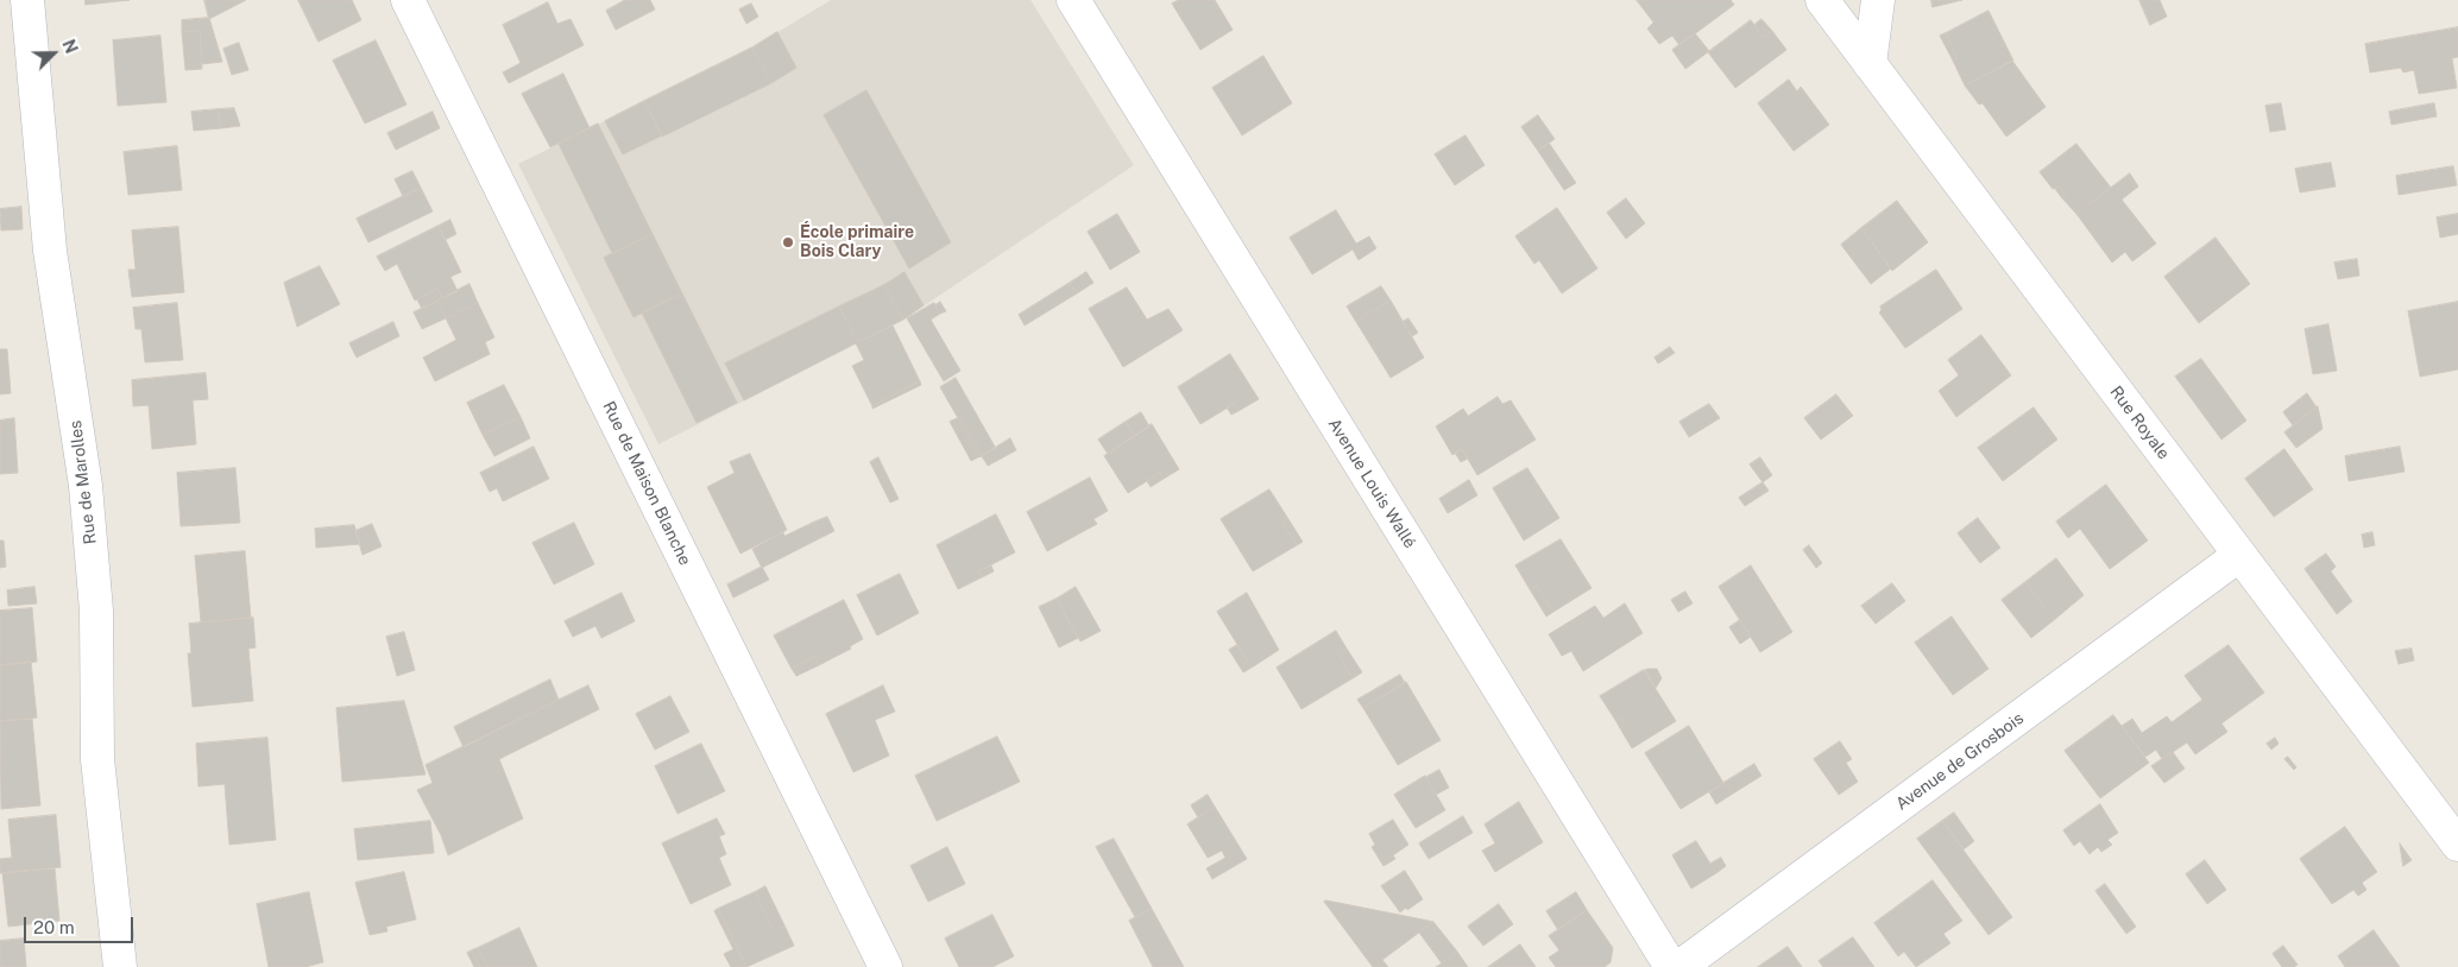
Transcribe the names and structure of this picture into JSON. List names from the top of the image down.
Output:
{
  "streets": {
    "street": [
      "Rue Royale",
      "Rue de Marolles",
      "Rue de Maison Blanche",
      "Avenue Louis Wallé",
      "Avenue de Grosbois"
    ]
  },
  "crossings": [
    ["Rue Royale", "Avenue de Grosbois"]
  ],
  "places": ["École primaire Bois Clary"],
  "scale_bar": "20 m",
  "north": "top right"
}
